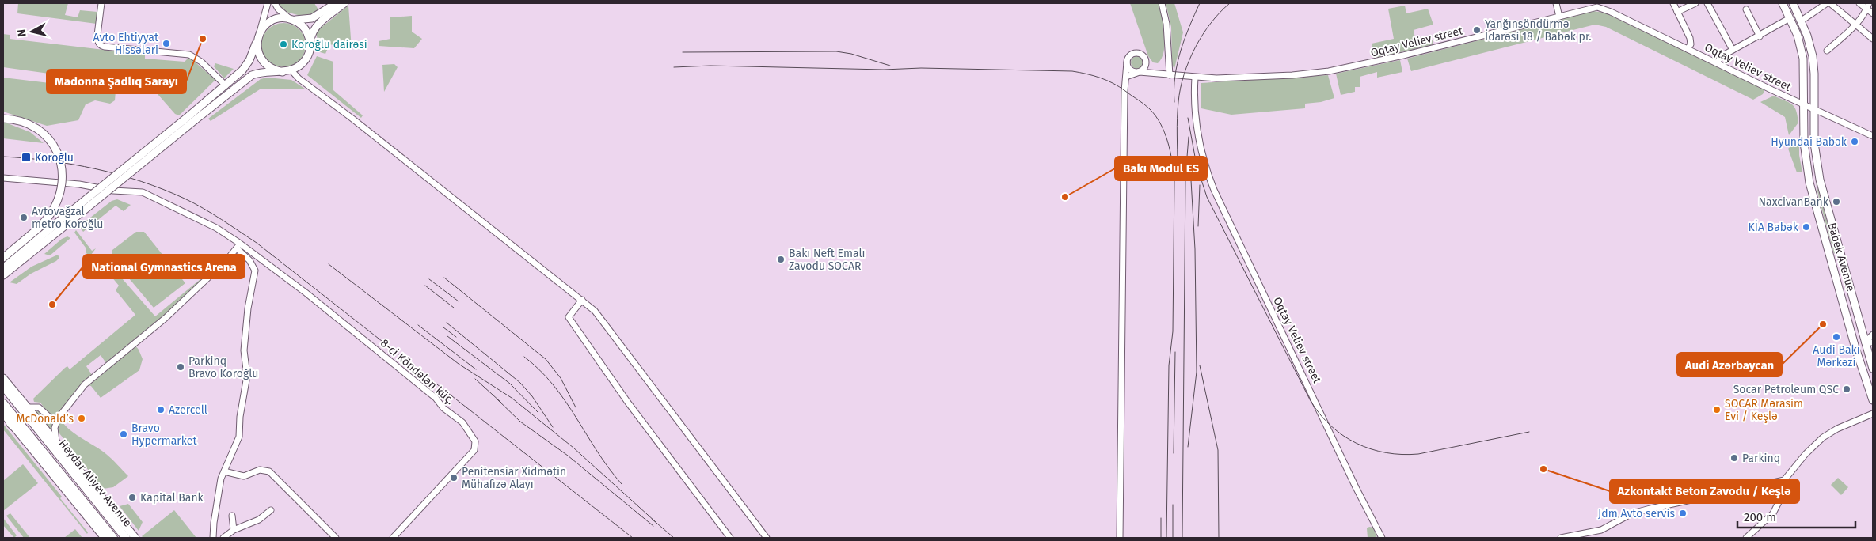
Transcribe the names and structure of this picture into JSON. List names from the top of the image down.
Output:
{
  "streets": {
    "highway": ["Heydar Aliyev Avenue"],
    "main road": ["Babek Avenue"],
    "street": ["Oqtay Veliev street", "8-ci Köndələn küç."]
  },
  "crossings": [
    ["Oqtay Veliev street", "Babek Avenue"]
  ],
  "places": {
    "other": [
      "Yanğınsöndürmə İdarəsi 18 / Babək pr.",
      "Madonna Şadlıq Sarayı",
      "Avto Ehtiyyat Hissәlәri",
      "Koroğlu dairəsi",
      "Hyundai Babək",
      "Bakı Modul ES",
      "NaxcivanBank",
      "Avtovağzal metro Koroğlu",
      "KİA Babək",
      "Bakı Neft Emalı Zavodu SOCAR",
      "National Gymnastics Arena",
      "Audi Azərbaycan",
      "Audi Bakı Mərkəzi",
      "Parkinq Bravo Koroğlu",
      "Socar Petroleum QSC",
      "Azercell",
      "SOCAR Mərasim Evi / Keşlə",
      "McDonald’s",
      "Bravo Hypermarket",
      "Parkinq",
      "Azkontakt Beton Zavodu / Keşlə",
      "Penitensiar Xidmətin Mühafizə Alayı",
      "Kapital Bank",
      "Jdm Avto servis"
    ],
    "transit": ["Koroğlu"]
  },
  "scale_bar": "200 m",
  "north": "left"
}
